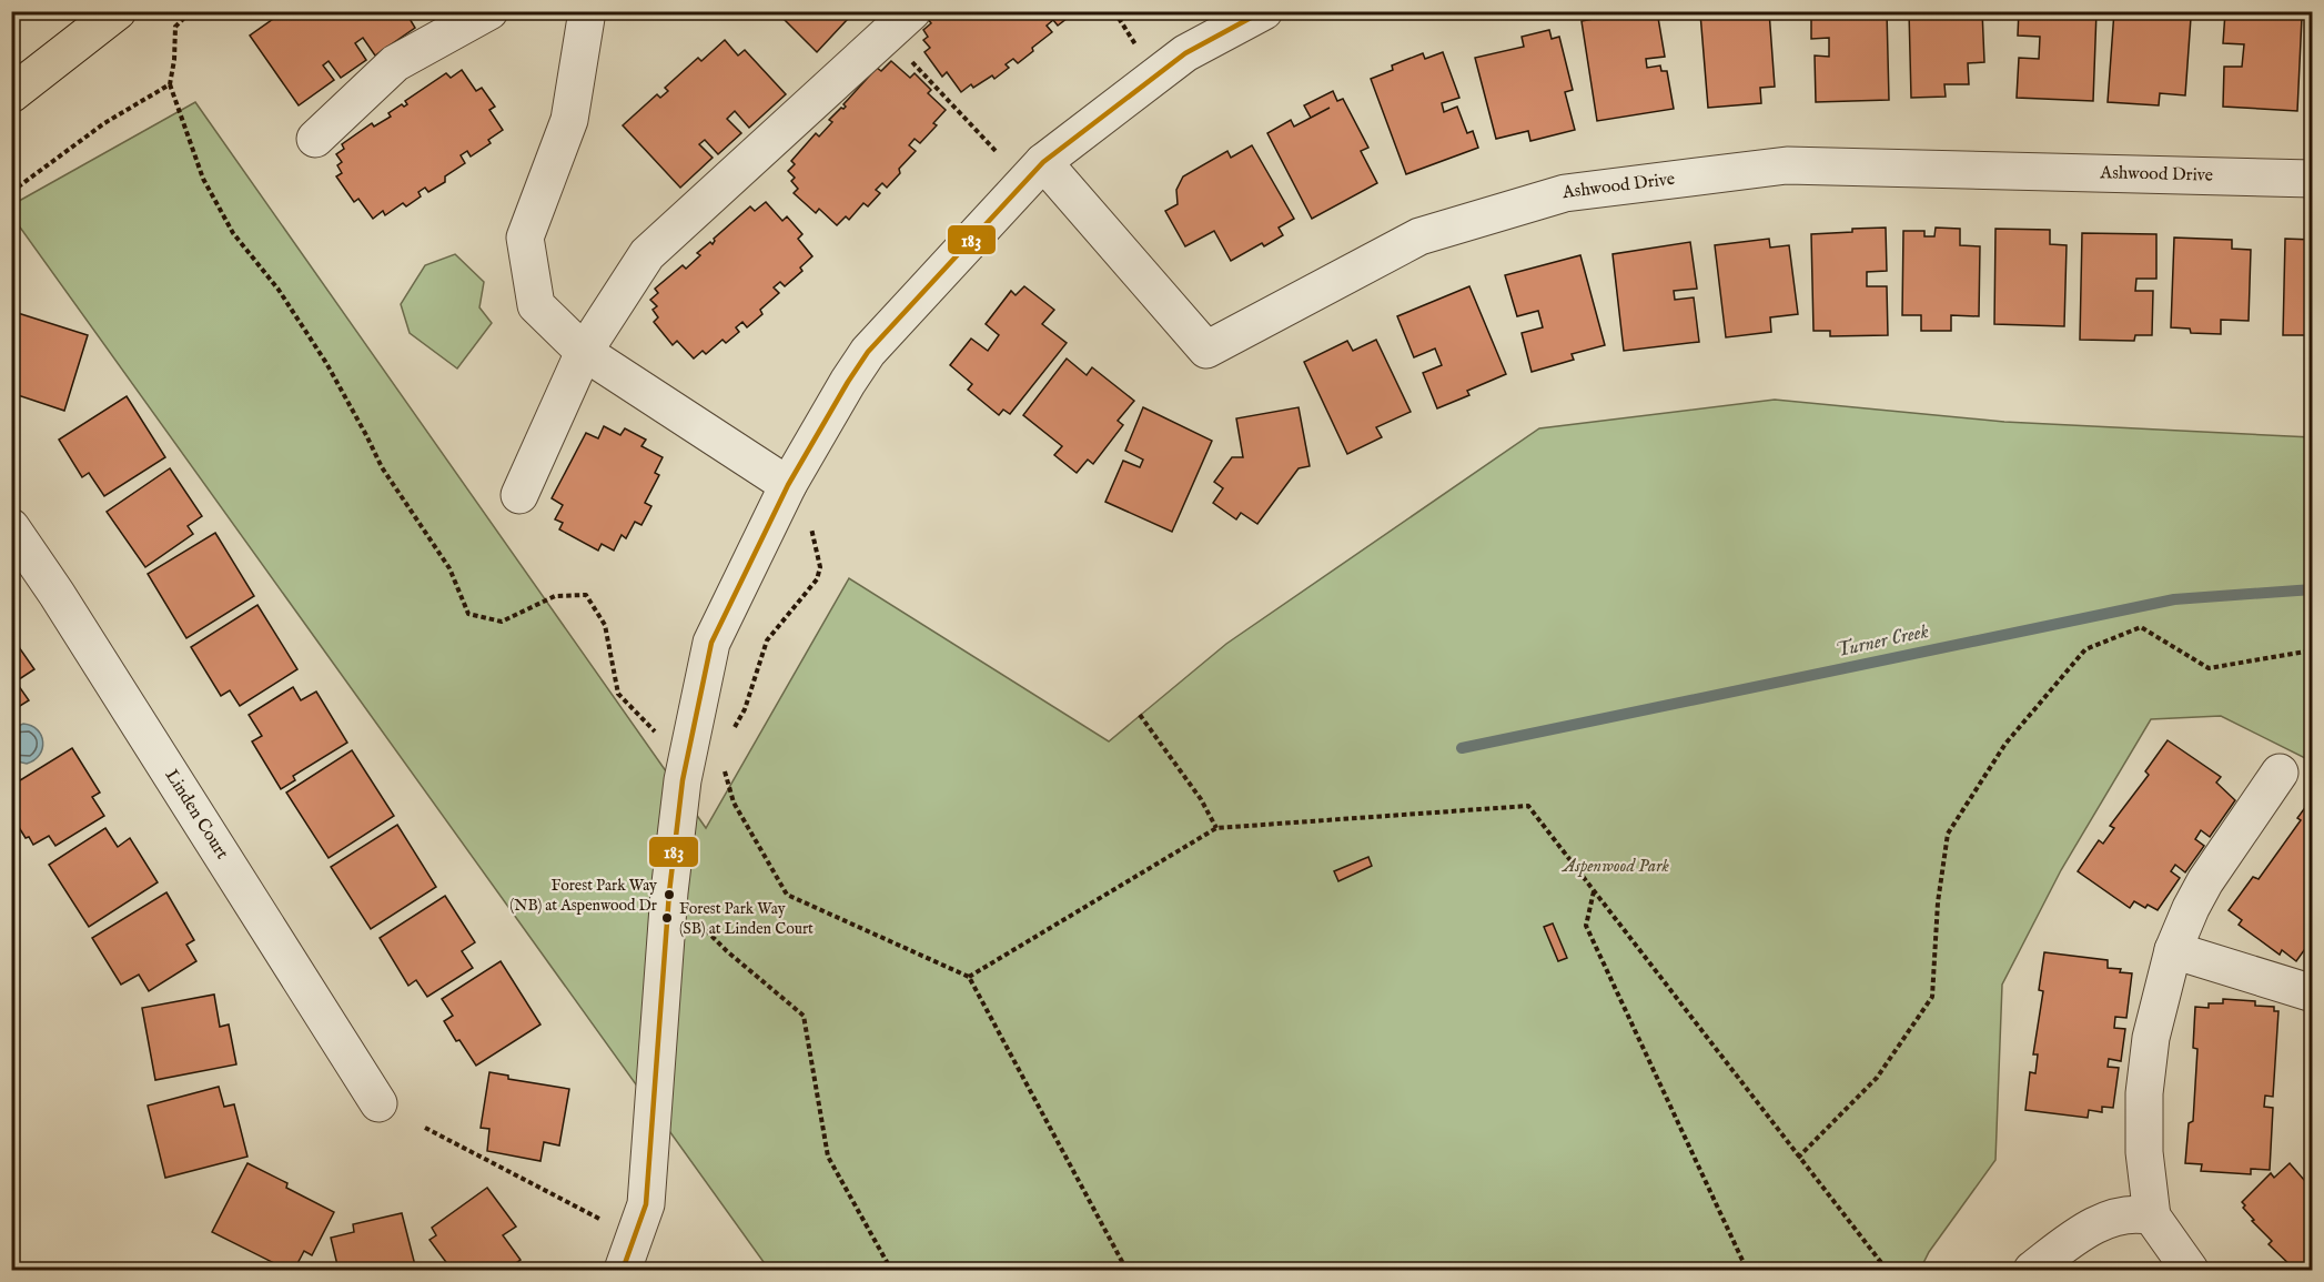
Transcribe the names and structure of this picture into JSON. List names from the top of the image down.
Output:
{
  "streets": {
    "street": ["Ashwood Drive", "Linden Court"]
  },
  "water": ["Turner Creek"],
  "parks": ["Aspenwood Park"],
  "places": ["Forest Park Way (NB) at Aspenwood Dr", "Forest Park Way (SB) at Linden Court"],
  "lines": ["transit line 183"]
}
